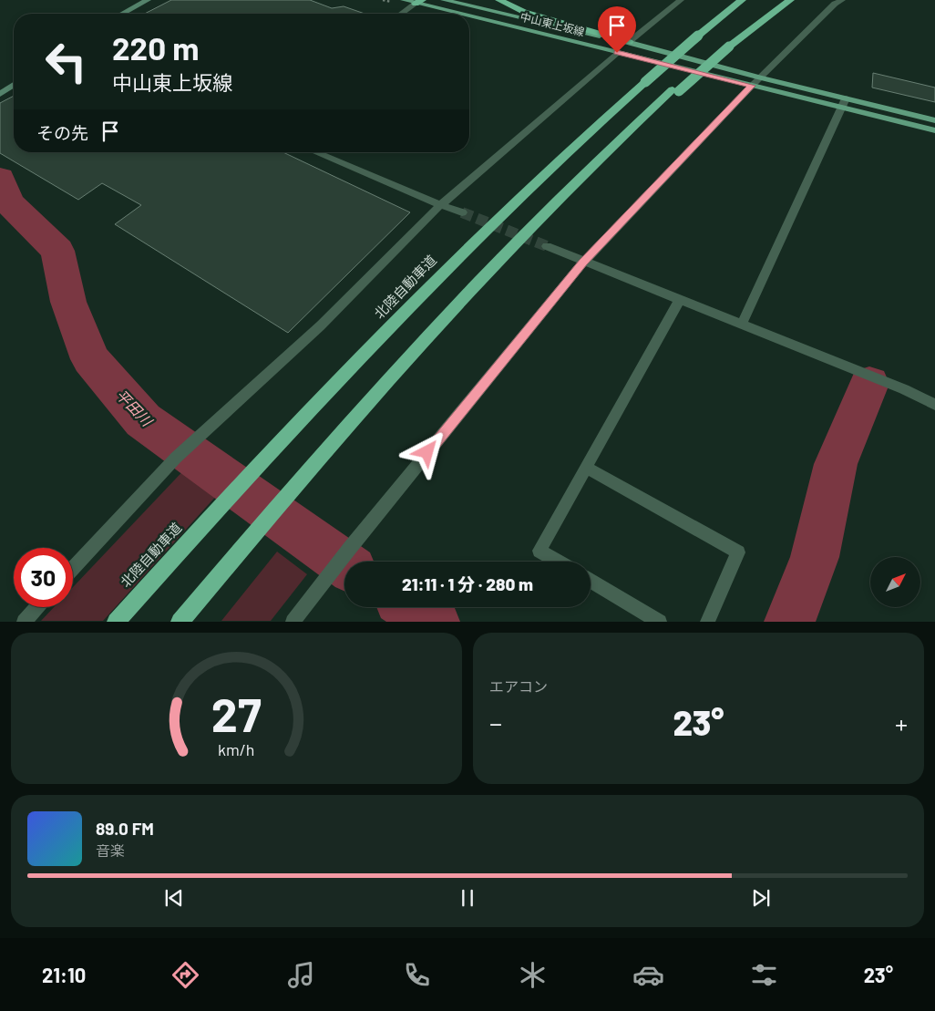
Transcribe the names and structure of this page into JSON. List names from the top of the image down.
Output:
{
  "streets": {
    "highway": ["北陸自動車道"],
    "main road": ["中山東上坂線"]
  },
  "water": ["平田川"],
  "north": "top right",
  "page": {
    "turn": ["220 m", "中山東上坂線"],
    "then": "その先",
    "limit": "30",
    "trip": "21:11 · 1 分 · 280 m",
    "tile": "エアコン",
    "heat": ["−", "23°", "+"],
    "song": ["89.0 FM", "音楽"],
    "tabs": ["21:10", "23°"],
    "gauge": ["27", "km/h"]
  }
}
